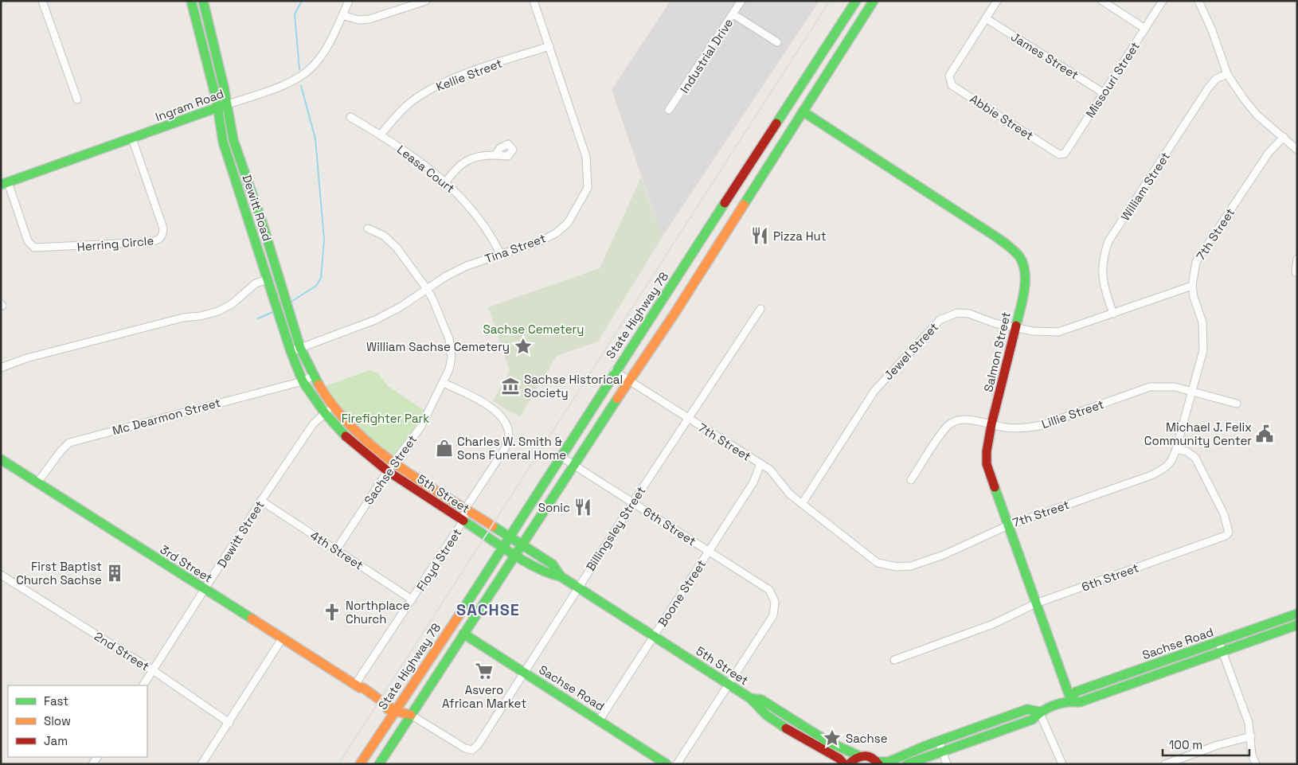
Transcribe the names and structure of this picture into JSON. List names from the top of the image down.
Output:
{
  "streets": {
    "main road": [
      "Ingram Road",
      "Dewitt Road",
      "State Highway 78",
      "Salmon Street",
      "5th Street",
      "3rd Street",
      "Sachse Road"
    ],
    "street": [
      "Industrial Drive",
      "James Street",
      "Kellie Street",
      "Missouri Street",
      "Abbie Street",
      "Leasa Court",
      "William Street",
      "7th Street",
      "Herring Circle",
      "Tina Street",
      "Jewel Street",
      "Lillie Street",
      "Mc Dearmon Street",
      "Sachse Street",
      "6th Street",
      "Billingsley Street",
      "Dewitt Street",
      "4th Street",
      "Floyd Street",
      "Boone Street",
      "2nd Street"
    ]
  },
  "crossings": [
    ["James Street", "Missouri Street"],
    ["James Street", "Abbie Street"],
    ["Kellie Street", "Leasa Court"],
    ["Kellie Street", "Tina Street"],
    ["Missouri Street", "Abbie Street"],
    ["Ingram Road", "Dewitt Road"],
    ["Ingram Road", "Herring Circle"],
    ["Leasa Court", "Tina Street"],
    ["William Street", "Jewel Street"],
    ["Dewitt Road", "Tina Street"],
    ["Dewitt Road", "Mc Dearmon Street"],
    ["Dewitt Road", "5th Street"],
    ["Dewitt Road", "Dewitt Street"],
    ["7th Street", "State Highway 78"],
    ["7th Street", "Jewel Street"],
    ["7th Street", "Salmon Street"],
    ["7th Street", "Lillie Street"],
    ["7th Street", "6th Street"],
    ["7th Street", "Billingsley Street"],
    ["7th Street", "Boone Street"],
    ["Tina Street", "Sachse Street"],
    ["State Highway 78", "5th Street"],
    ["State Highway 78", "6th Street"],
    ["State Highway 78", "3rd Street"],
    ["Jewel Street", "Salmon Street"],
    ["Salmon Street", "Lillie Street"],
    ["Salmon Street", "6th Street"],
    ["Salmon Street", "Sachse Road"],
    ["Mc Dearmon Street", "3rd Street"],
    ["Sachse Street", "5th Street"],
    ["Sachse Street", "4th Street"],
    ["Sachse Street", "Floyd Street"],
    ["5th Street", "6th Street"],
    ["5th Street", "Billingsley Street"],
    ["5th Street", "Dewitt Street"],
    ["5th Street", "Floyd Street"],
    ["5th Street", "Boone Street"],
    ["5th Street", "Sachse Road"],
    ["6th Street", "Billingsley Street"],
    ["6th Street", "Boone Street"],
    ["Billingsley Street", "3rd Street"],
    ["Billingsley Street", "Sachse Road"],
    ["Dewitt Street", "4th Street"],
    ["Dewitt Street", "3rd Street"],
    ["Dewitt Street", "2nd Street"],
    ["4th Street", "Floyd Street"],
    ["Floyd Street", "3rd Street"],
    ["Boone Street", "Sachse Road"]
  ],
  "districts": ["SACHSE"],
  "parks": ["Sachse Cemetery", "Firefighter Park"],
  "places": {
    "restaurant": ["Pizza Hut", "Sonic"],
    "place": ["William Sachse Cemetery", "Sachse"],
    "museum": ["Sachse Historical Society"],
    "public building": ["Michael J. Felix Community Center"],
    "shop": ["Charles W. Smith & Sons Funeral Home"],
    "building": ["First Baptist Church Sachse"],
    "church": ["Northplace Church"],
    "supermarket": ["Asvero African Market"]
  },
  "legend": ["Fast", "Slow", "Jam"],
  "scale_bar": "100 m"
}
